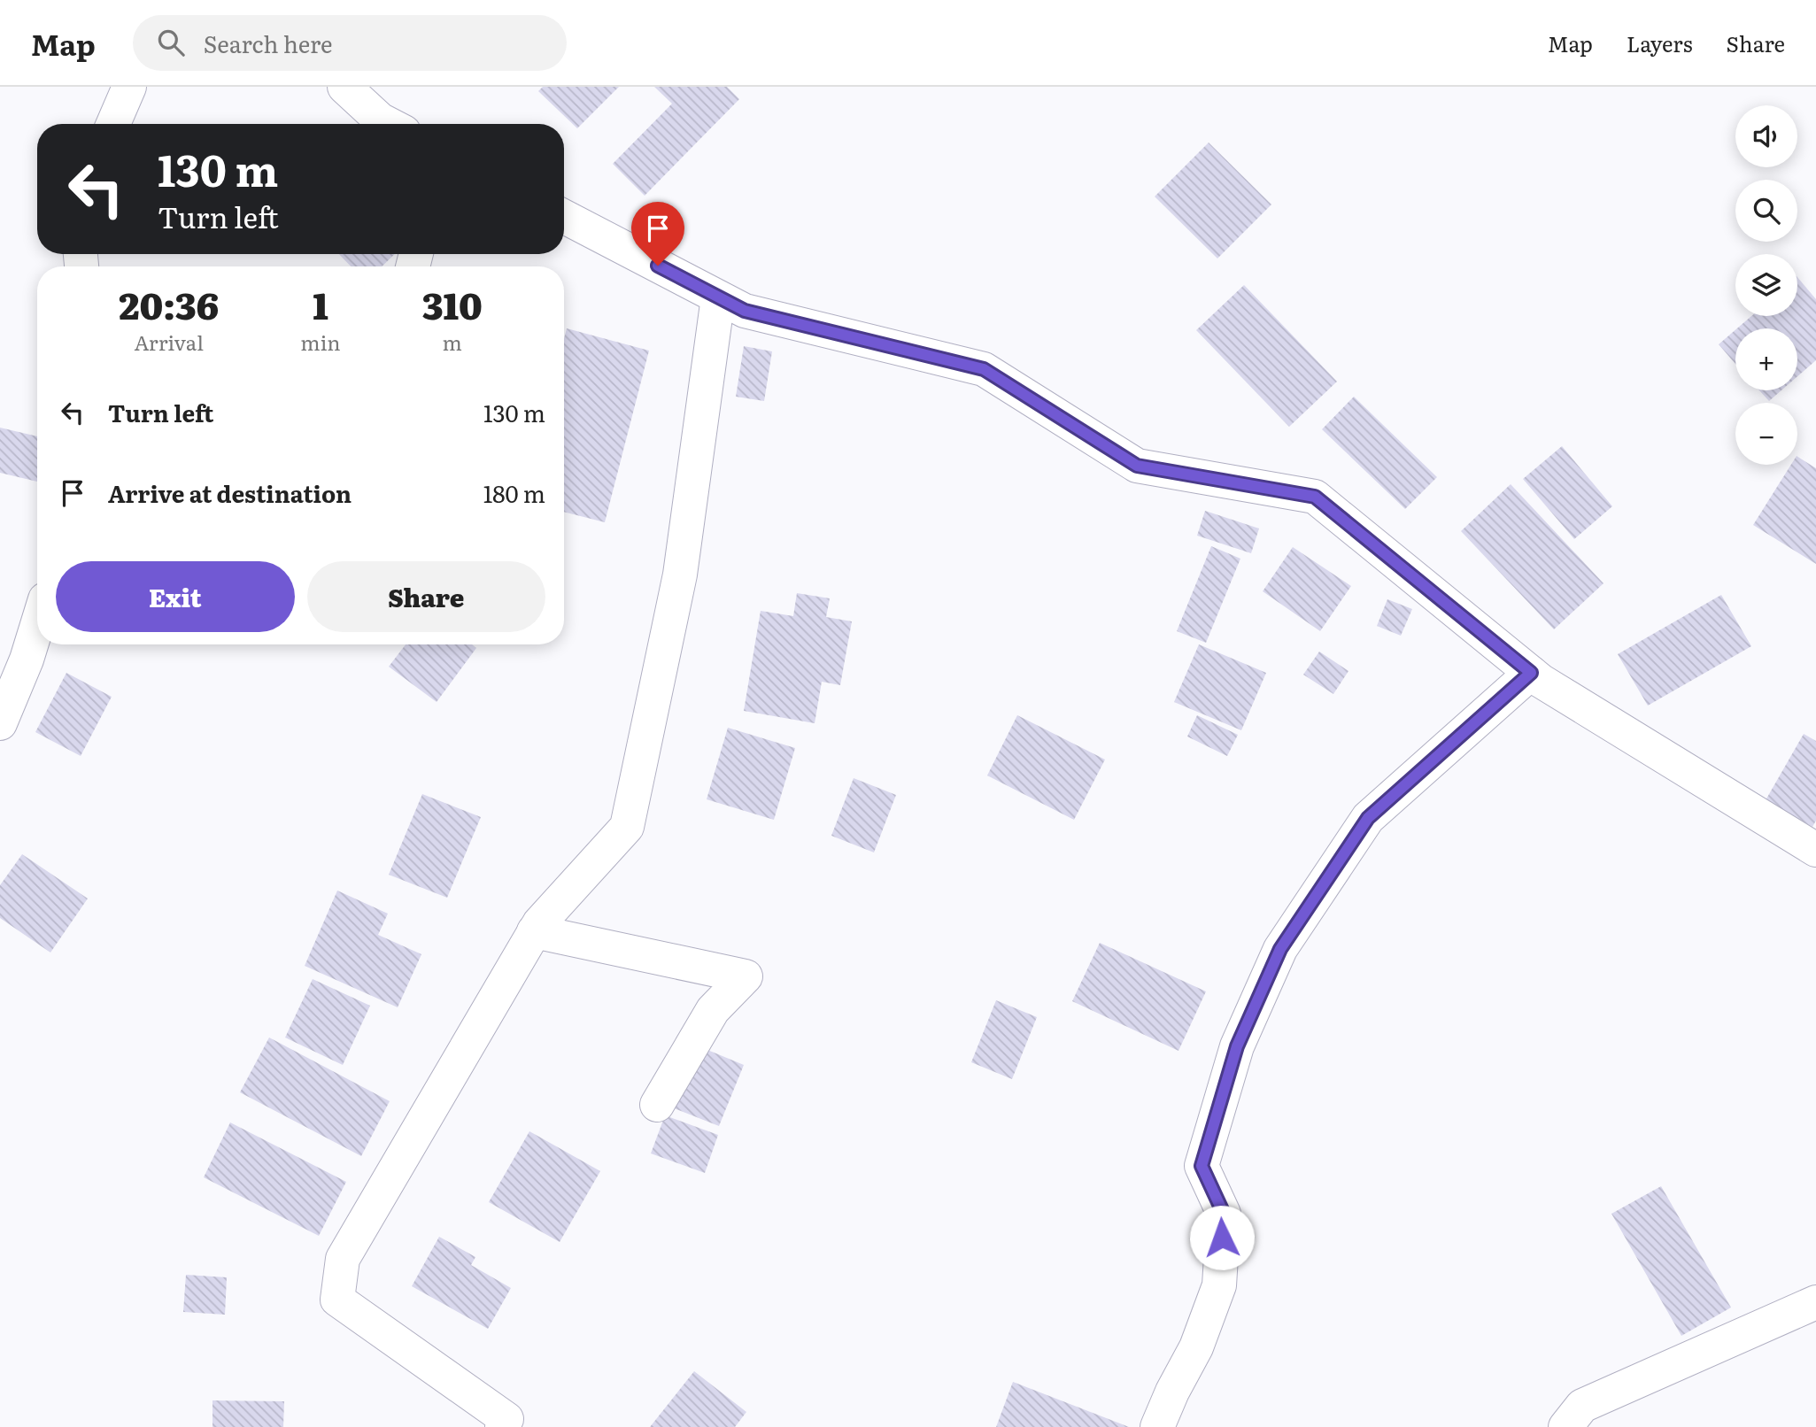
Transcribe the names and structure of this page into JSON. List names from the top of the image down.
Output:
{
  "page": {
    "header": "Map",
    "search": "Search here",
    "nav": ["Map", "Layers", "Share"],
    "map_buttons": ["+", "−"],
    "turn": ["130 m", "Turn left"],
    "eta": [
      "20:36",
      "Arrival",
      "1",
      "min",
      "310",
      "m"
    ],
    "list": [
      {
        "name": "Turn left",
        "value": "130 m"
      },
      {
        "name": "Arrive at destination",
        "value": "180 m"
      }
    ],
    "buttons": ["Exit", "Share"]
  }
}
